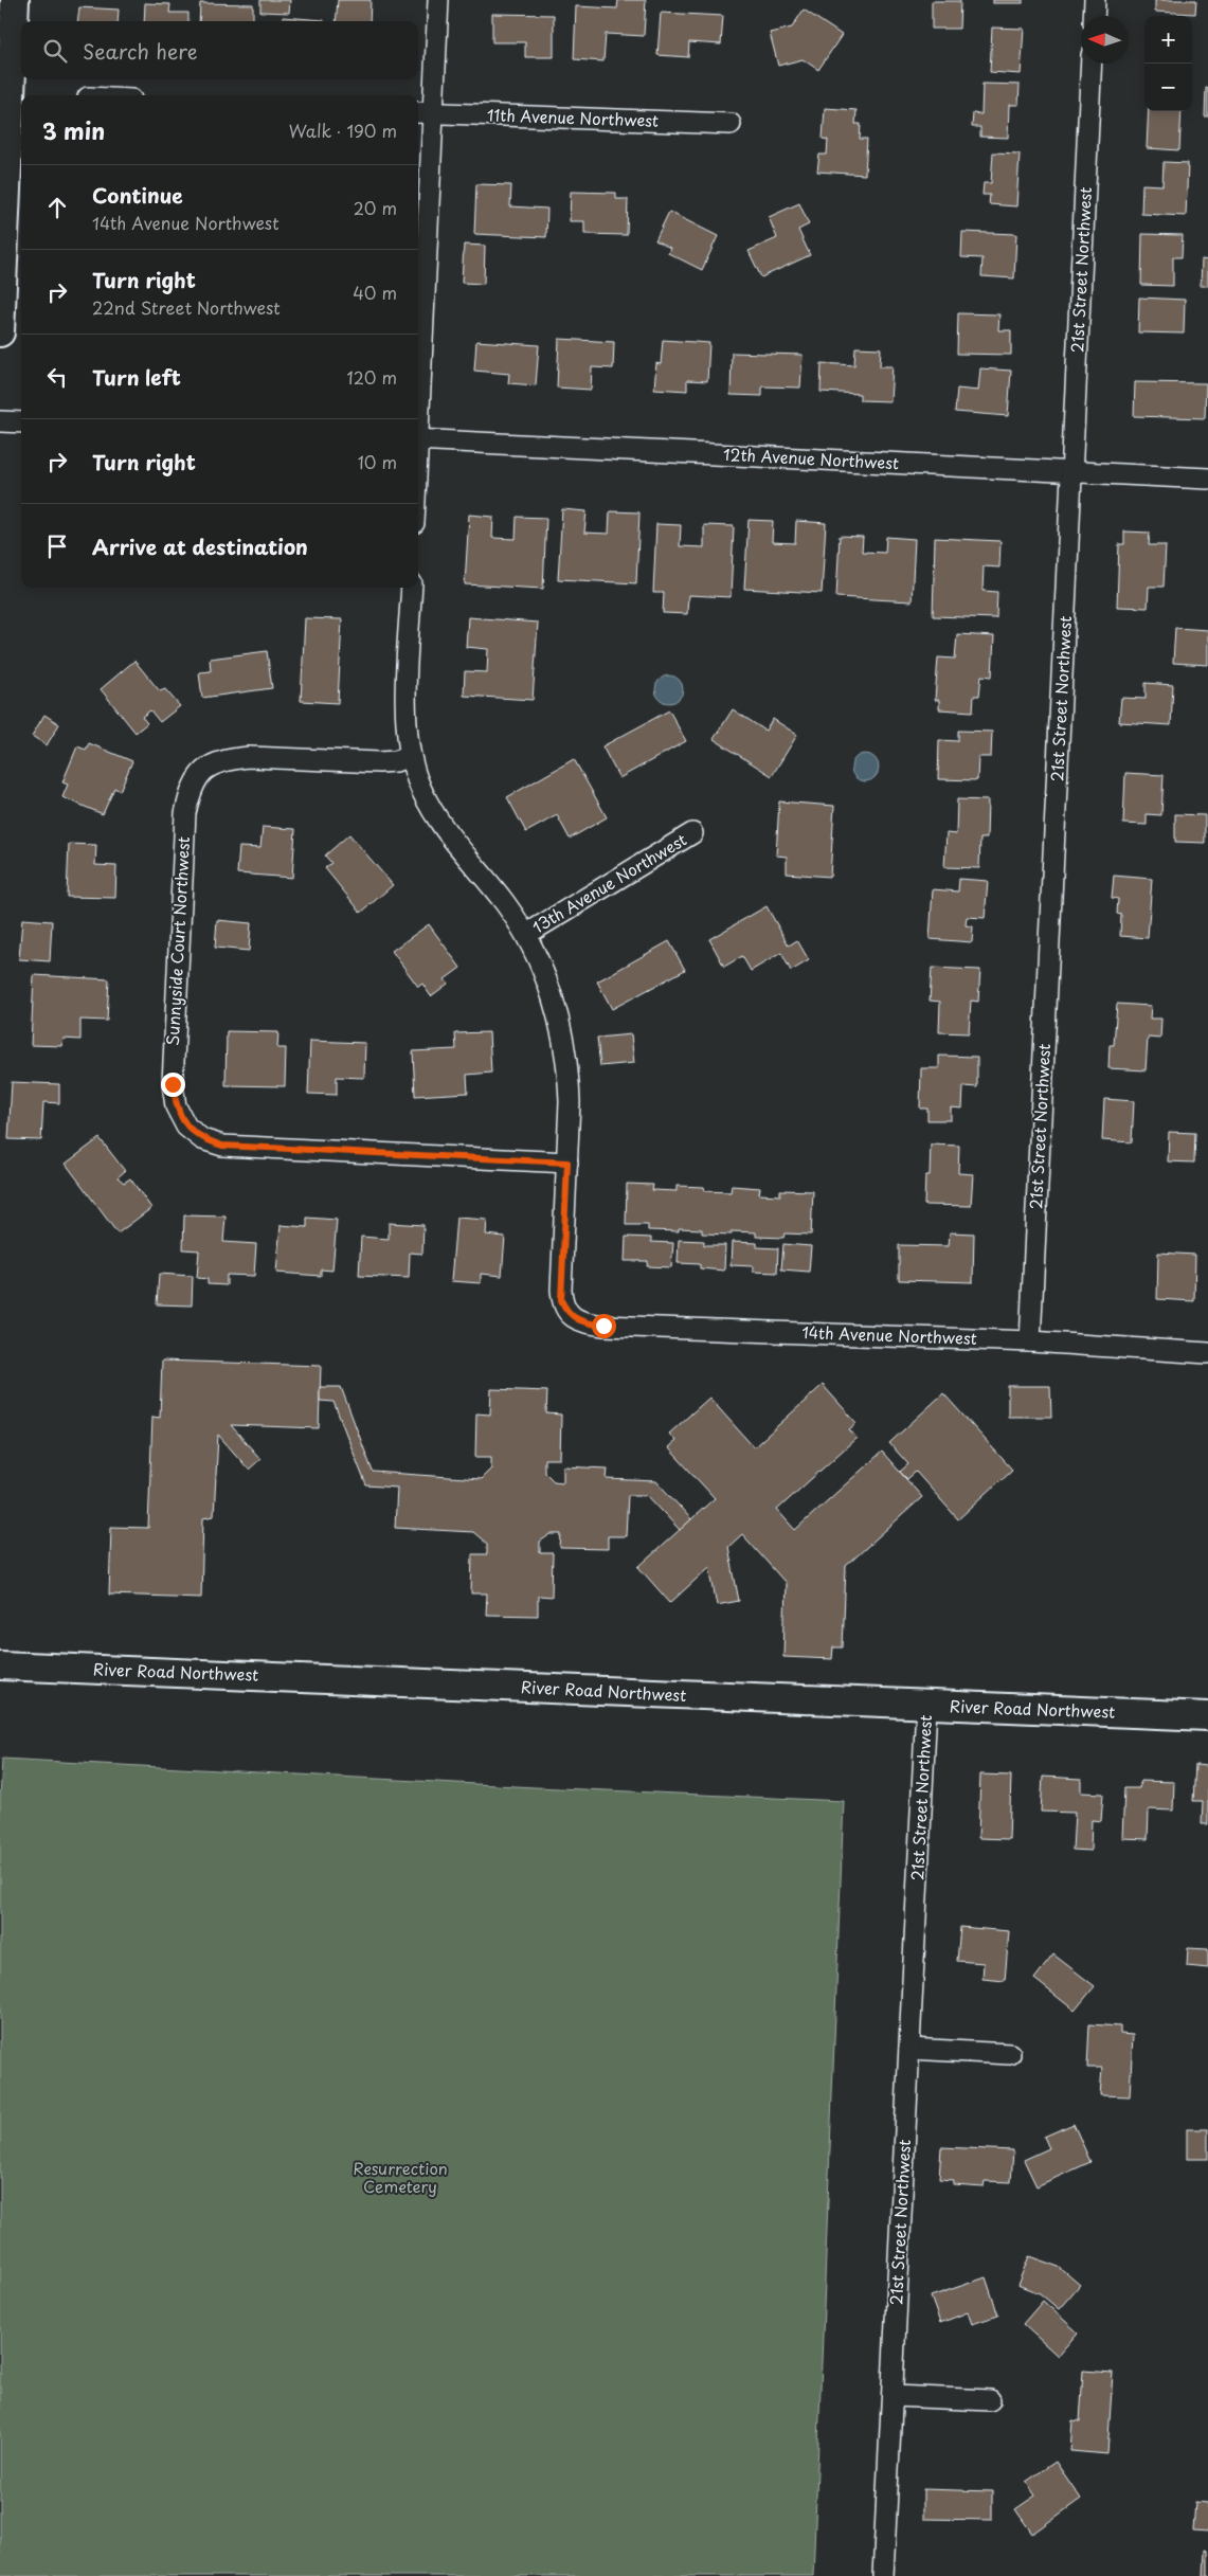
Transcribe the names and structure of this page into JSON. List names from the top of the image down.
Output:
{
  "streets": {
    "street": [
      "11th Avenue Northwest",
      "21st Street Northwest",
      "12th Avenue Northwest",
      "13th Avenue Northwest",
      "Sunnyside Court Northwest",
      "14th Avenue Northwest",
      "River Road Northwest"
    ]
  },
  "crossings": [
    ["21st Street Northwest", "12th Avenue Northwest"],
    ["21st Street Northwest", "14th Avenue Northwest"],
    ["21st Street Northwest", "River Road Northwest"],
    ["Sunnyside Court Northwest", "14th Avenue Northwest"]
  ],
  "parks": ["Resurrection Cemetery"],
  "north": "left",
  "page": {
    "map_buttons": ["+", "−"],
    "search": "Search here",
    "heading": ["3 min", "Walk · 190 m"],
    "list": [
      ["Continue", "14th Avenue Northwest", "20 m"],
      ["Turn right", "22nd Street Northwest", "40 m"],
      ["Turn left", "120 m"],
      ["Turn right", "10 m"],
      "Arrive at destination"
    ]
  }
}
